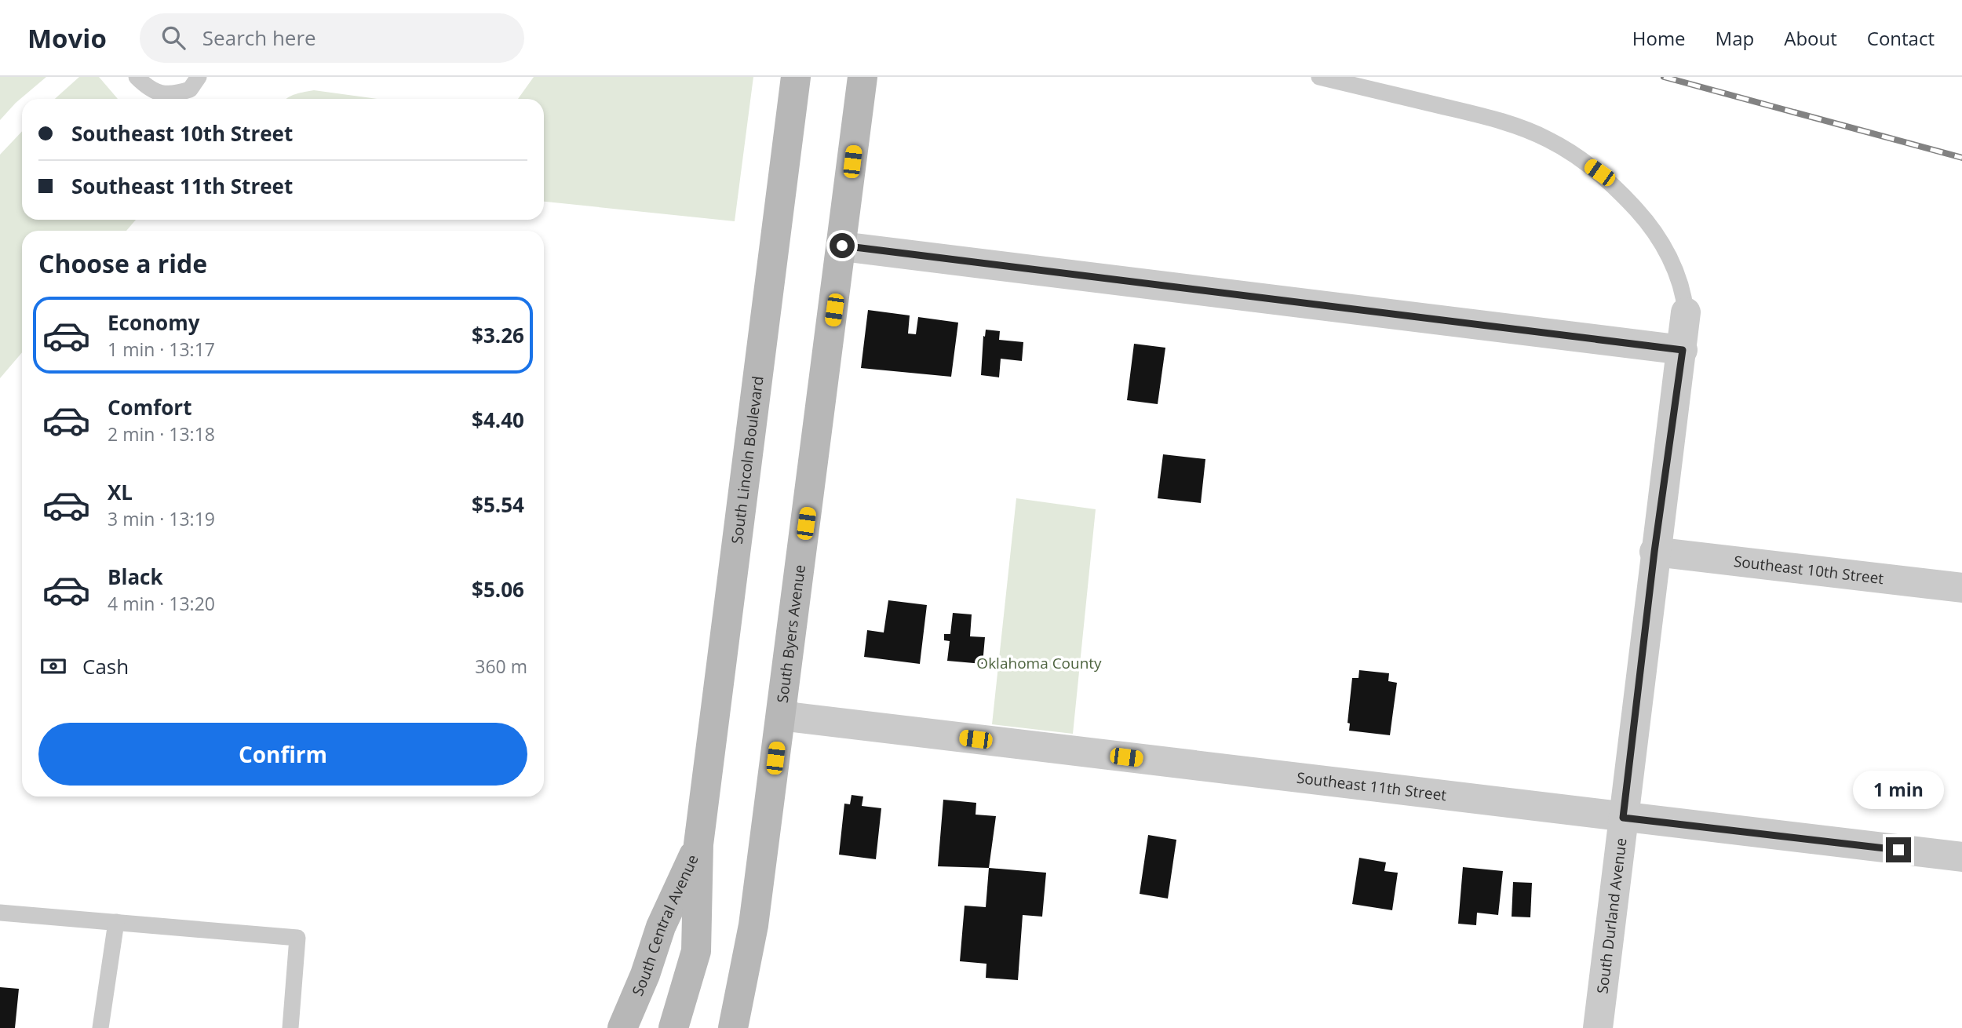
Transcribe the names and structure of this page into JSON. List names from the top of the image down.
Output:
{
  "streets": {
    "main road": ["South Lincoln Boulevard", "South Byers Avenue", "South Central Avenue"],
    "street": ["Southeast 10th Street", "Southeast 11th Street", "South Durland Avenue"]
  },
  "crossings": [
    ["South Lincoln Boulevard", "South Central Avenue"],
    ["Southeast 10th Street", "South Durland Avenue"],
    ["South Byers Avenue", "Southeast 11th Street"],
    ["Southeast 11th Street", "South Durland Avenue"]
  ],
  "parks": ["Oklahoma County"],
  "page": {
    "header": "Movio",
    "search": "Search here",
    "nav": [
      "Home",
      "Map",
      "About",
      "Contact"
    ],
    "banner": ["Southeast 10th Street", "Southeast 11th Street"],
    "heading": "Choose a ride",
    "list": [
      {
        "name": "Economy",
        "note": "1 min · 13:17",
        "value": "$3.26"
      },
      {
        "name": "Comfort",
        "note": "2 min · 13:18",
        "value": "$4.40"
      },
      {
        "name": "XL",
        "note": "3 min · 13:19",
        "value": "$5.54"
      },
      {
        "name": "Black",
        "note": "4 min · 13:20",
        "value": "$5.06"
      }
    ],
    "pay": ["Cash", "360 m"],
    "buttons": "Confirm",
    "bubble": "1 min"
  }
}
